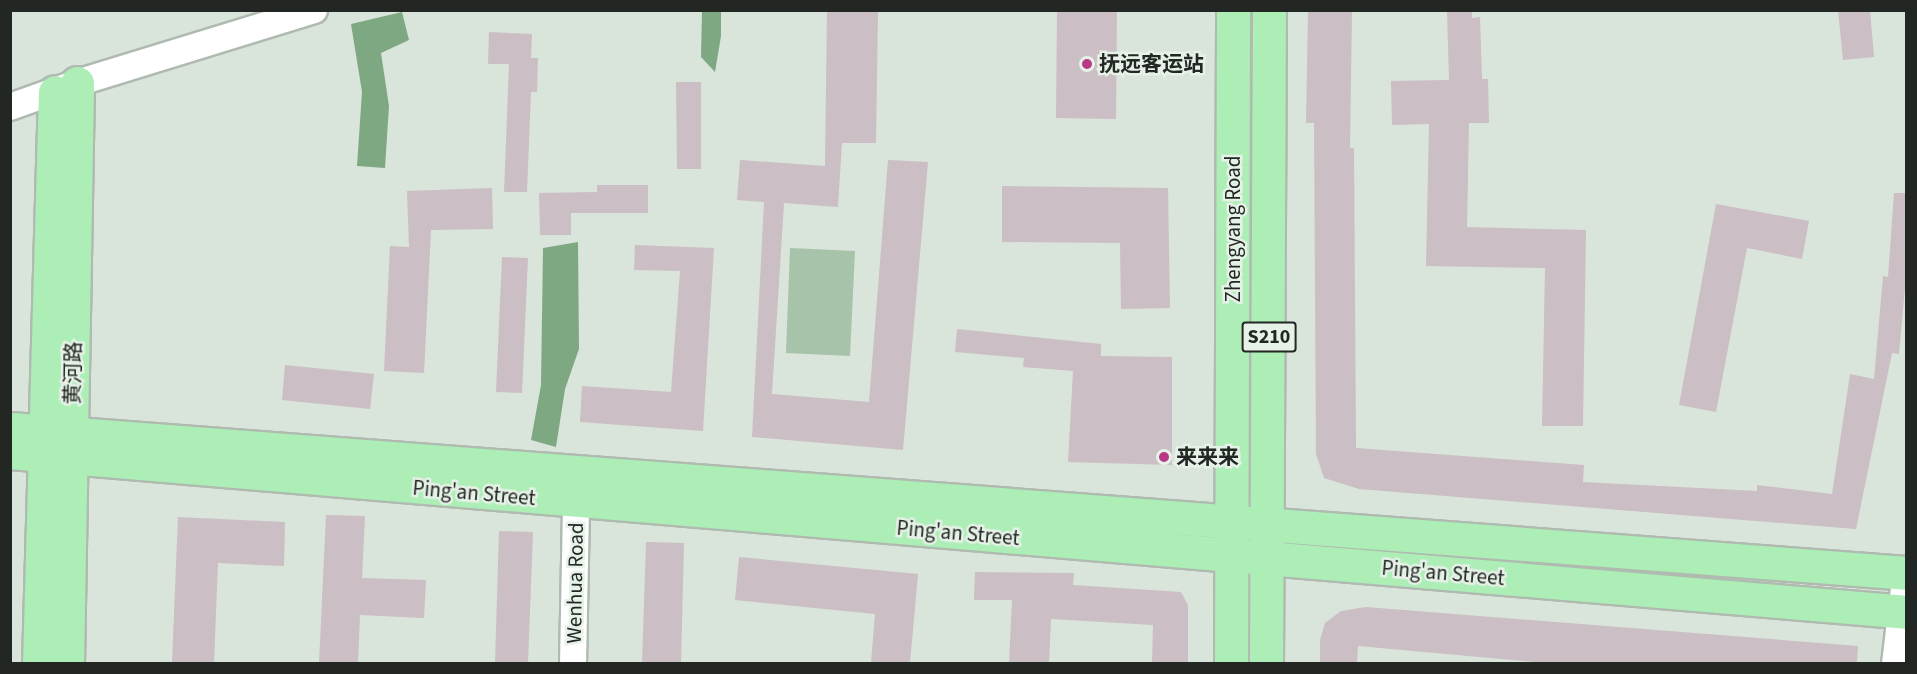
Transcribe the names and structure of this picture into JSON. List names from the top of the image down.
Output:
{
  "streets": {
    "main road": [
      "Zhengyang Road",
      "S210",
      "黄河路",
      "Ping'an Street"
    ],
    "street": ["Wenhua Road"]
  },
  "crossings": [
    ["Zhengyang Road", "Ping'an Street"],
    ["黄河路", "Ping'an Street"],
    ["Ping'an Street", "Wenhua Road"]
  ],
  "places": ["抚远客运站", "来来来"]
}
